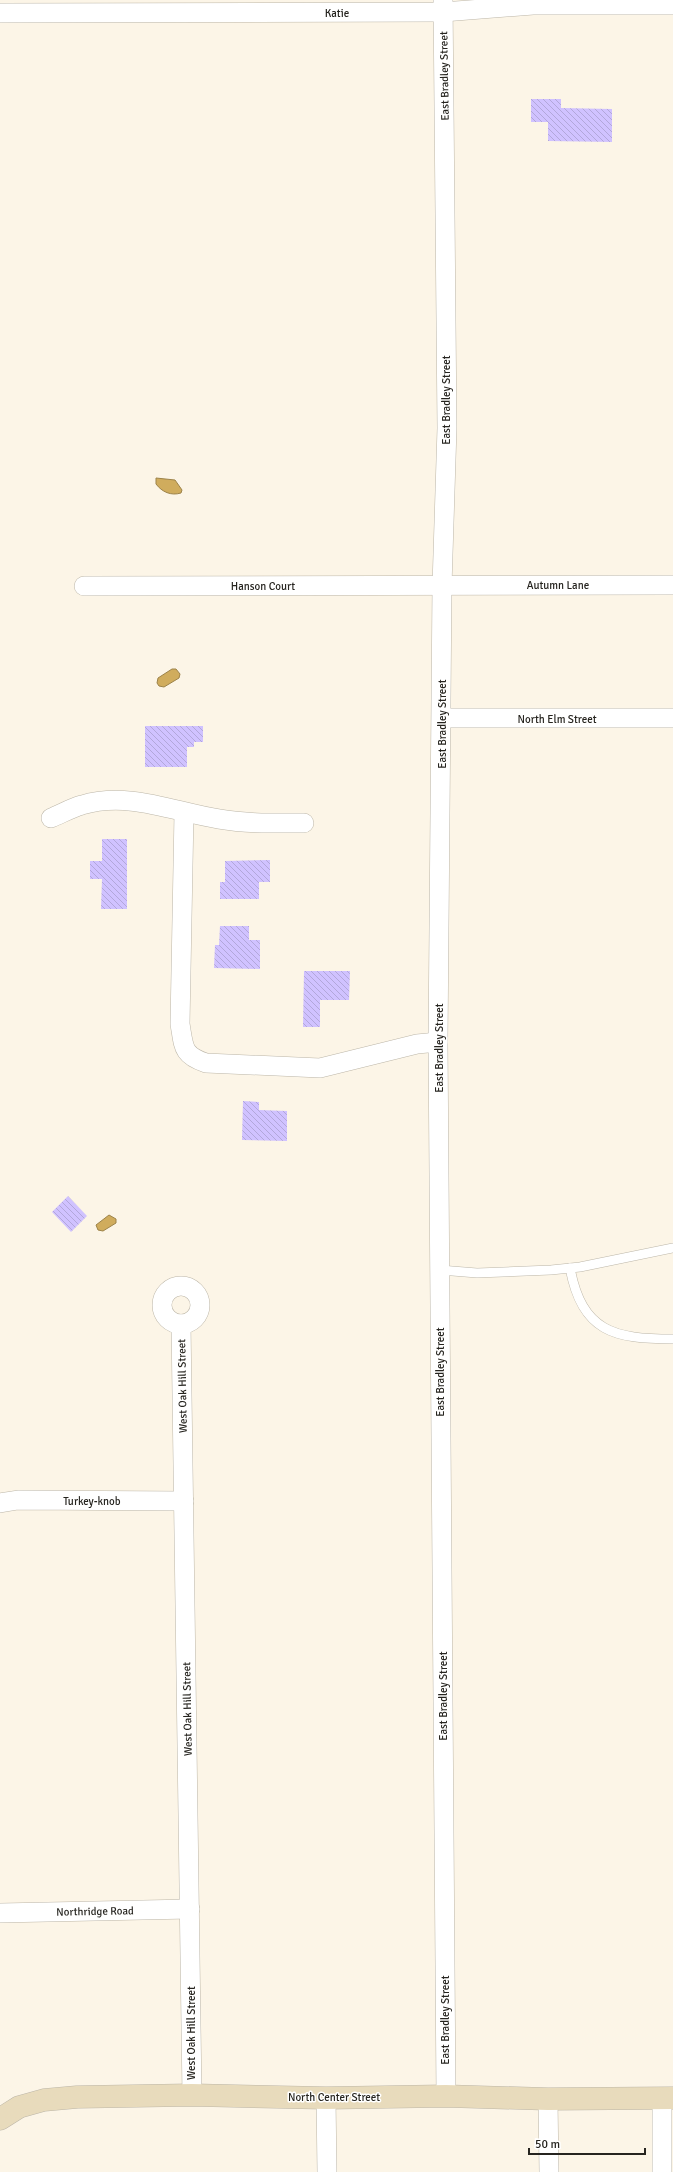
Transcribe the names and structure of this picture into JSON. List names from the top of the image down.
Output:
{
  "streets": {
    "street": [
      "Katie",
      "East Bradley Street",
      "Autumn Lane",
      "Hanson Court",
      "North Elm Street",
      "West Oak Hill Street",
      "Turkey-knob",
      "Northridge Road",
      "North Center Street"
    ]
  },
  "crossings": [
    ["Katie", "East Bradley Street"],
    ["East Bradley Street", "Autumn Lane"],
    ["East Bradley Street", "Hanson Court"],
    ["East Bradley Street", "North Elm Street"],
    ["East Bradley Street", "North Center Street"],
    ["Autumn Lane", "Hanson Court"],
    ["West Oak Hill Street", "Turkey-knob"],
    ["West Oak Hill Street", "Northridge Road"],
    ["West Oak Hill Street", "North Center Street"]
  ],
  "scale_bar": "50 m"
}
